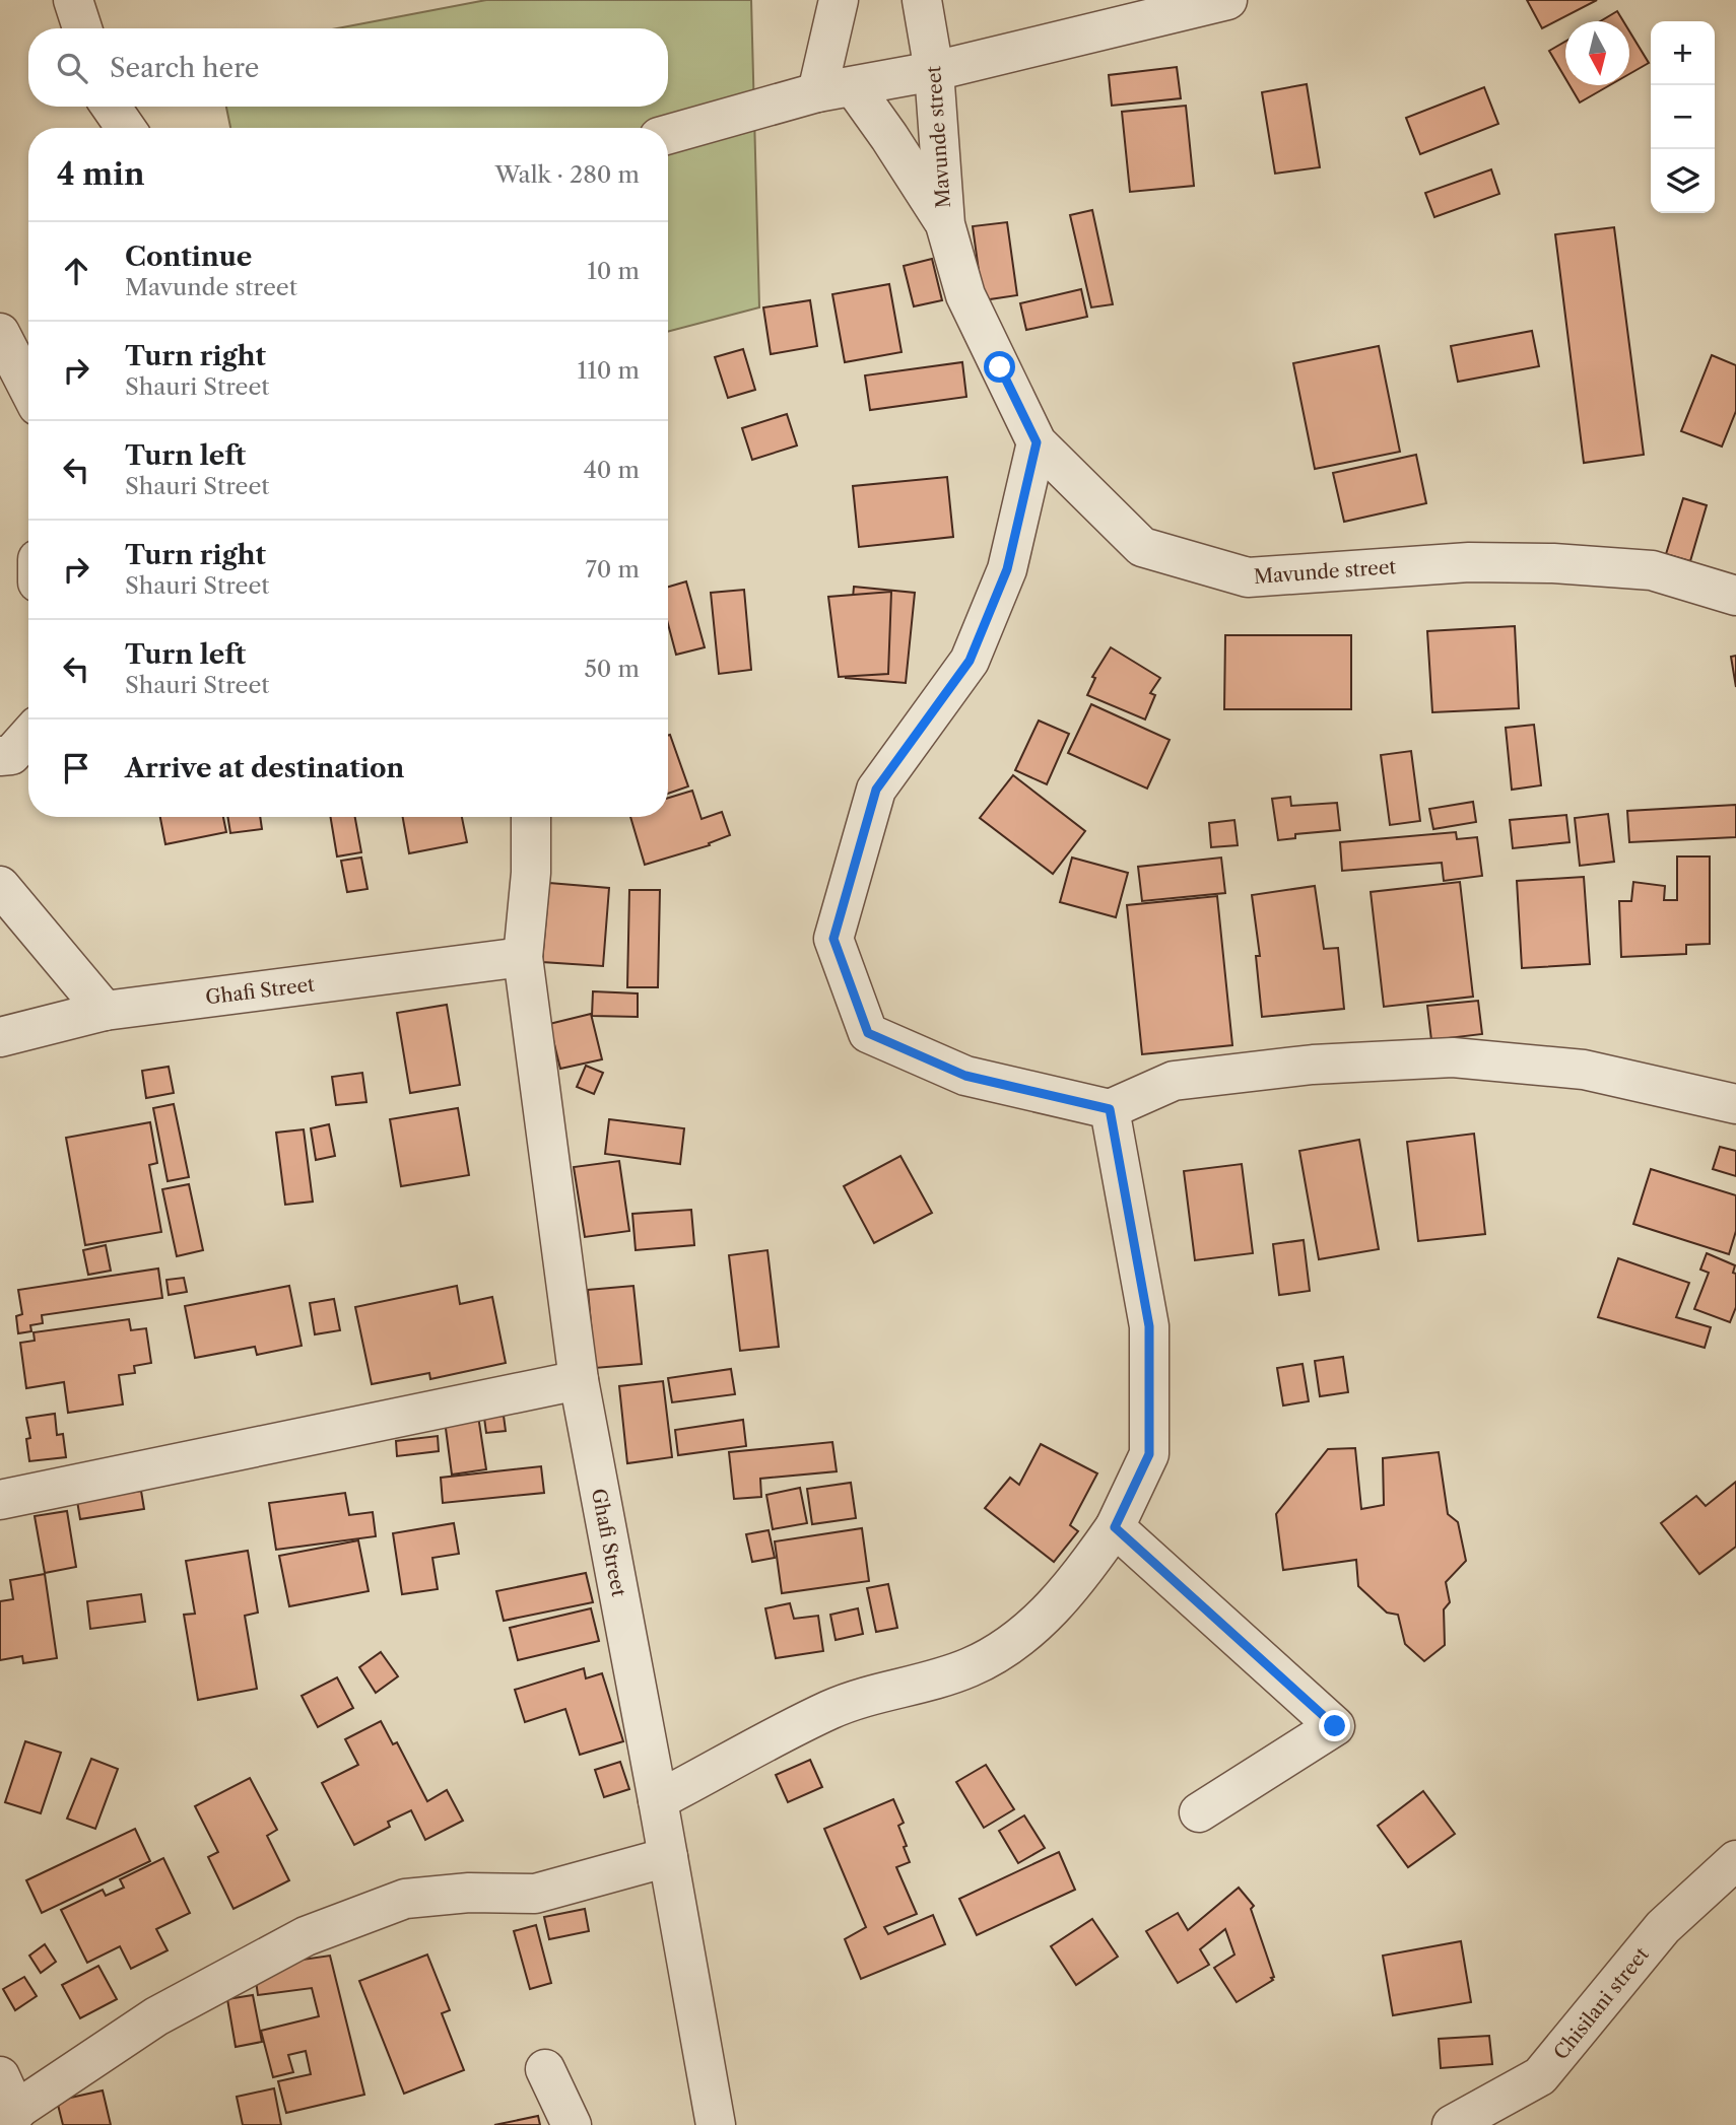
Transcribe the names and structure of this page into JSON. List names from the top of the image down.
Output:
{
  "streets": {
    "street": ["Mavunde street", "Ghafi Street", "Chisilani street"]
  },
  "north": "bottom",
  "page": {
    "map_buttons": ["+", "−"],
    "search": "Search here",
    "heading": ["4 min", "Walk · 280 m"],
    "list": [
      ["Continue", "Mavunde street", "10 m"],
      ["Turn right", "Shauri Street", "110 m"],
      ["Turn left", "Shauri Street", "40 m"],
      ["Turn right", "Shauri Street", "70 m"],
      ["Turn left", "Shauri Street", "50 m"],
      "Arrive at destination"
    ]
  }
}
